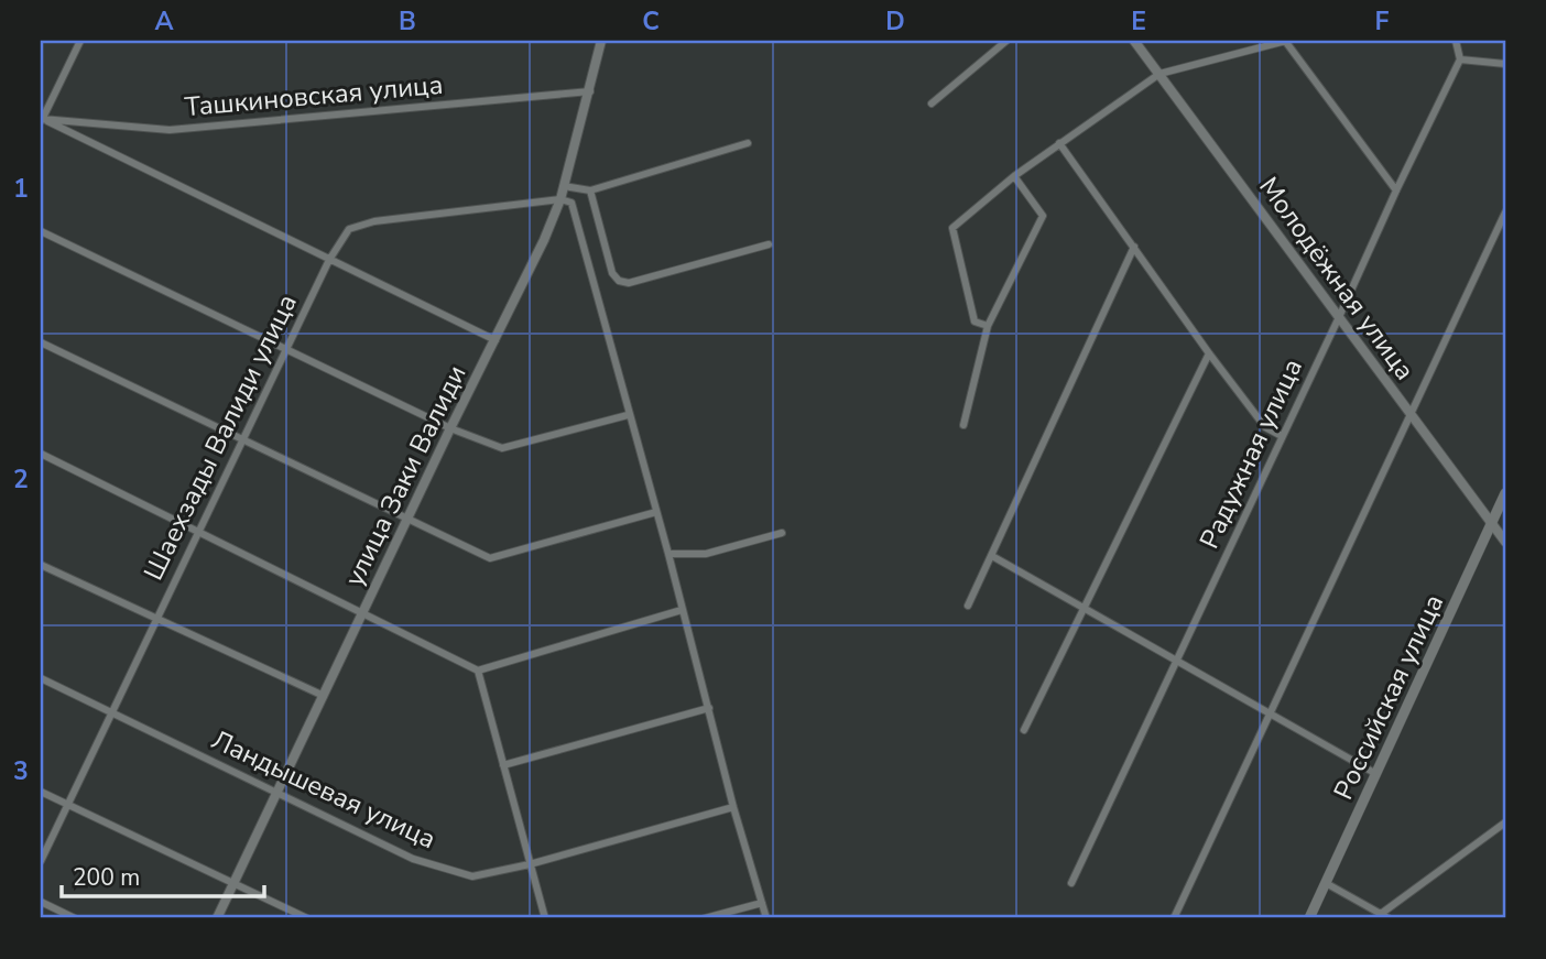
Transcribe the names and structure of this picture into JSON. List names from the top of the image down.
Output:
{
  "streets": {
    "main road": ["Российская улица"],
    "street": [
      "Ташкиновская улица",
      "Молодёжная улица",
      "Шаехзады Валиди улица",
      "Радужная улица",
      "улица Заки Валиди",
      "Ландышевая улица"
    ]
  },
  "crossings": [
    ["Ташкиновская улица", "улица Заки Валиди"],
    ["Молодёжная улица", "Радужная улица"],
    ["Молодёжная улица", "Российская улица"],
    ["Шаехзады Валиди улица", "улица Заки Валиди"],
    ["Шаехзады Валиди улица", "Ландышевая улица"],
    ["улица Заки Валиди", "Ландышевая улица"]
  ],
  "scale_bar": "200 m",
  "grid": {
    "columns": [
      "A",
      "B",
      "C",
      "D",
      "E",
      "F"
    ],
    "rows": ["1", "2", "3"]
  }
}
